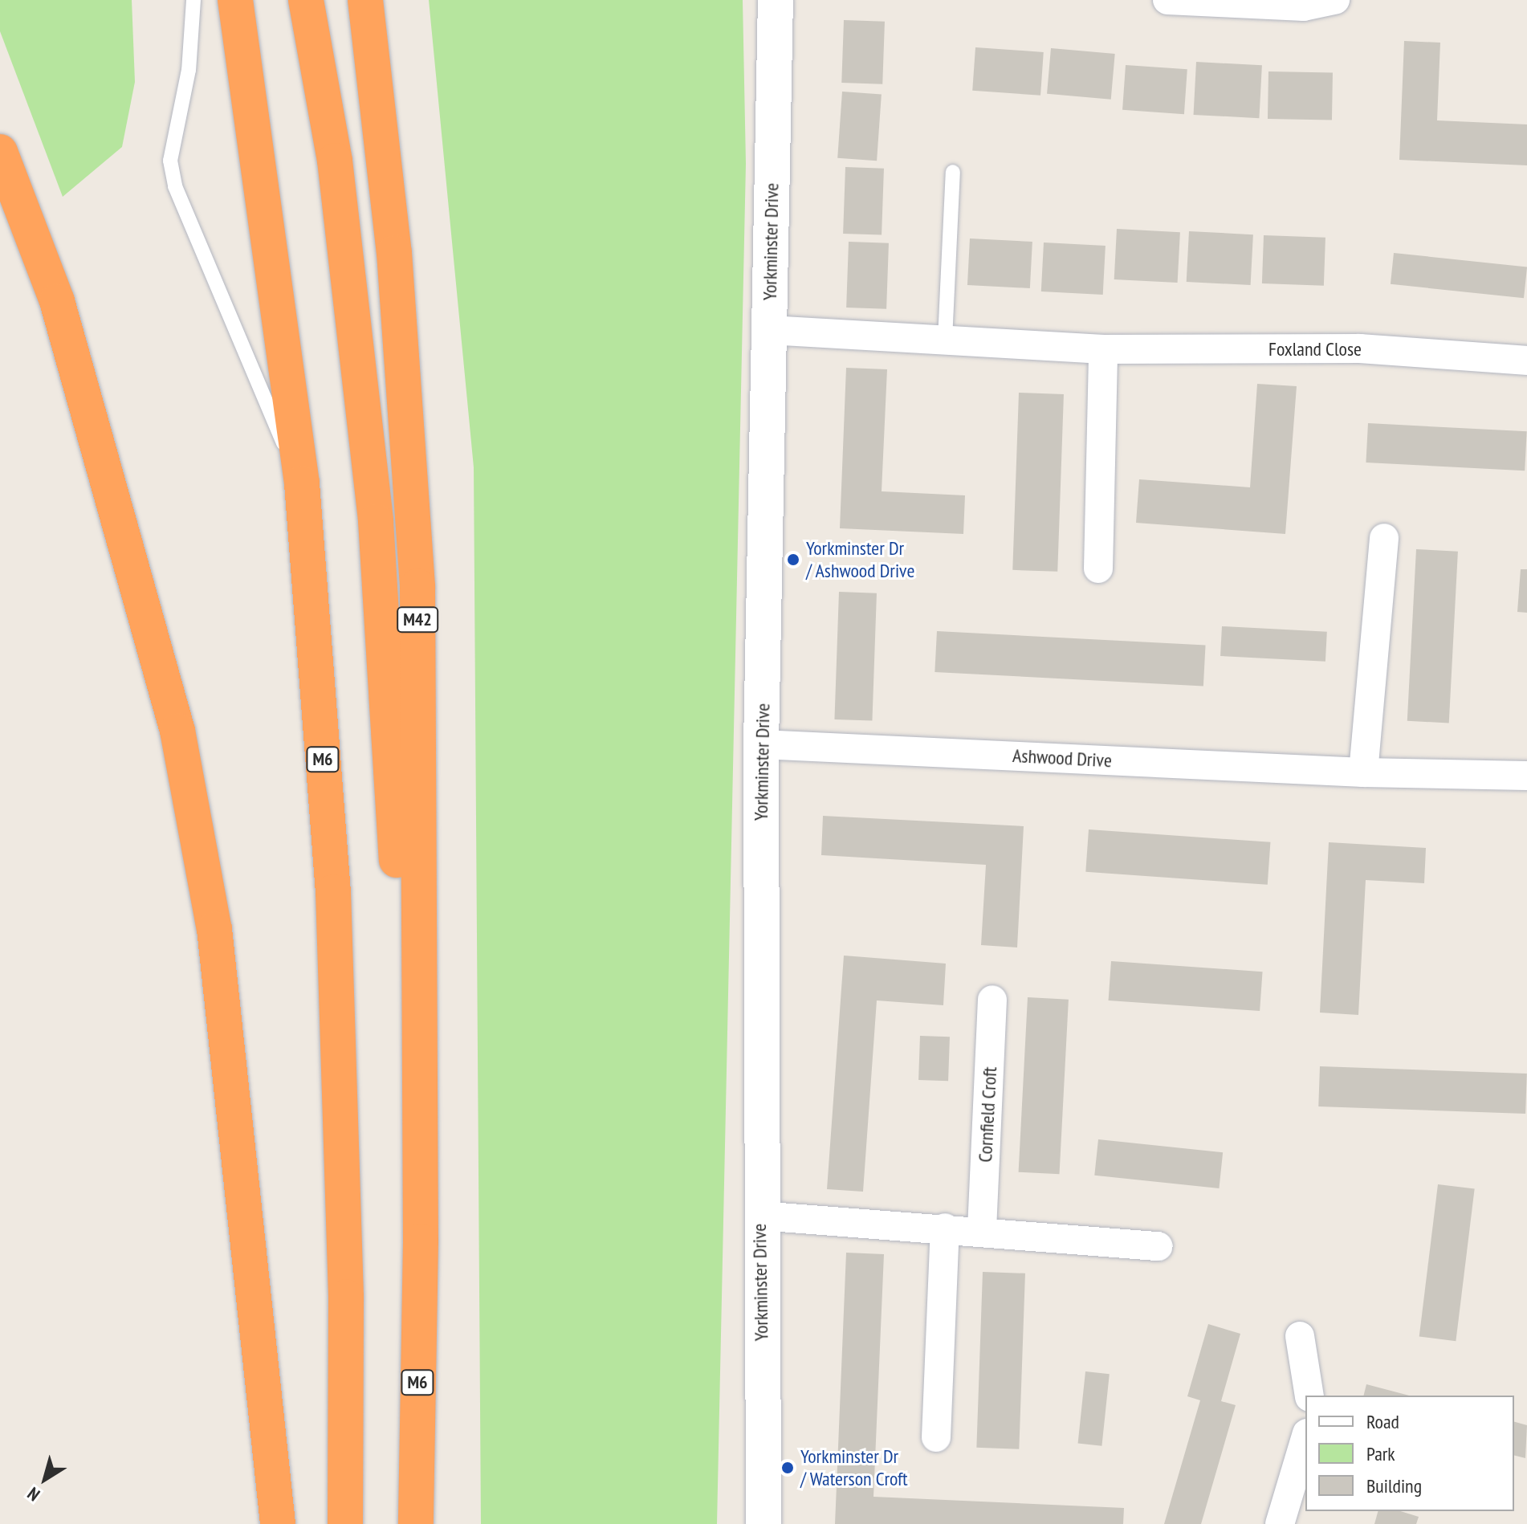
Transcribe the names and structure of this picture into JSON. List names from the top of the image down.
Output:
{
  "streets": {
    "highway": ["M42", "M6"],
    "street": [
      "Yorkminster Drive",
      "Foxland Close",
      "Ashwood Drive",
      "Cornfield Croft"
    ]
  },
  "crossings": [
    ["Yorkminster Drive", "Foxland Close"],
    ["Yorkminster Drive", "Ashwood Drive"],
    ["M42", "M6"]
  ],
  "places": ["Yorkminster Dr / Ashwood Drive", "Yorkminster Dr / Waterson Croft"],
  "legend": ["Road", "Park", "Building"],
  "north": "bottom left"
}
